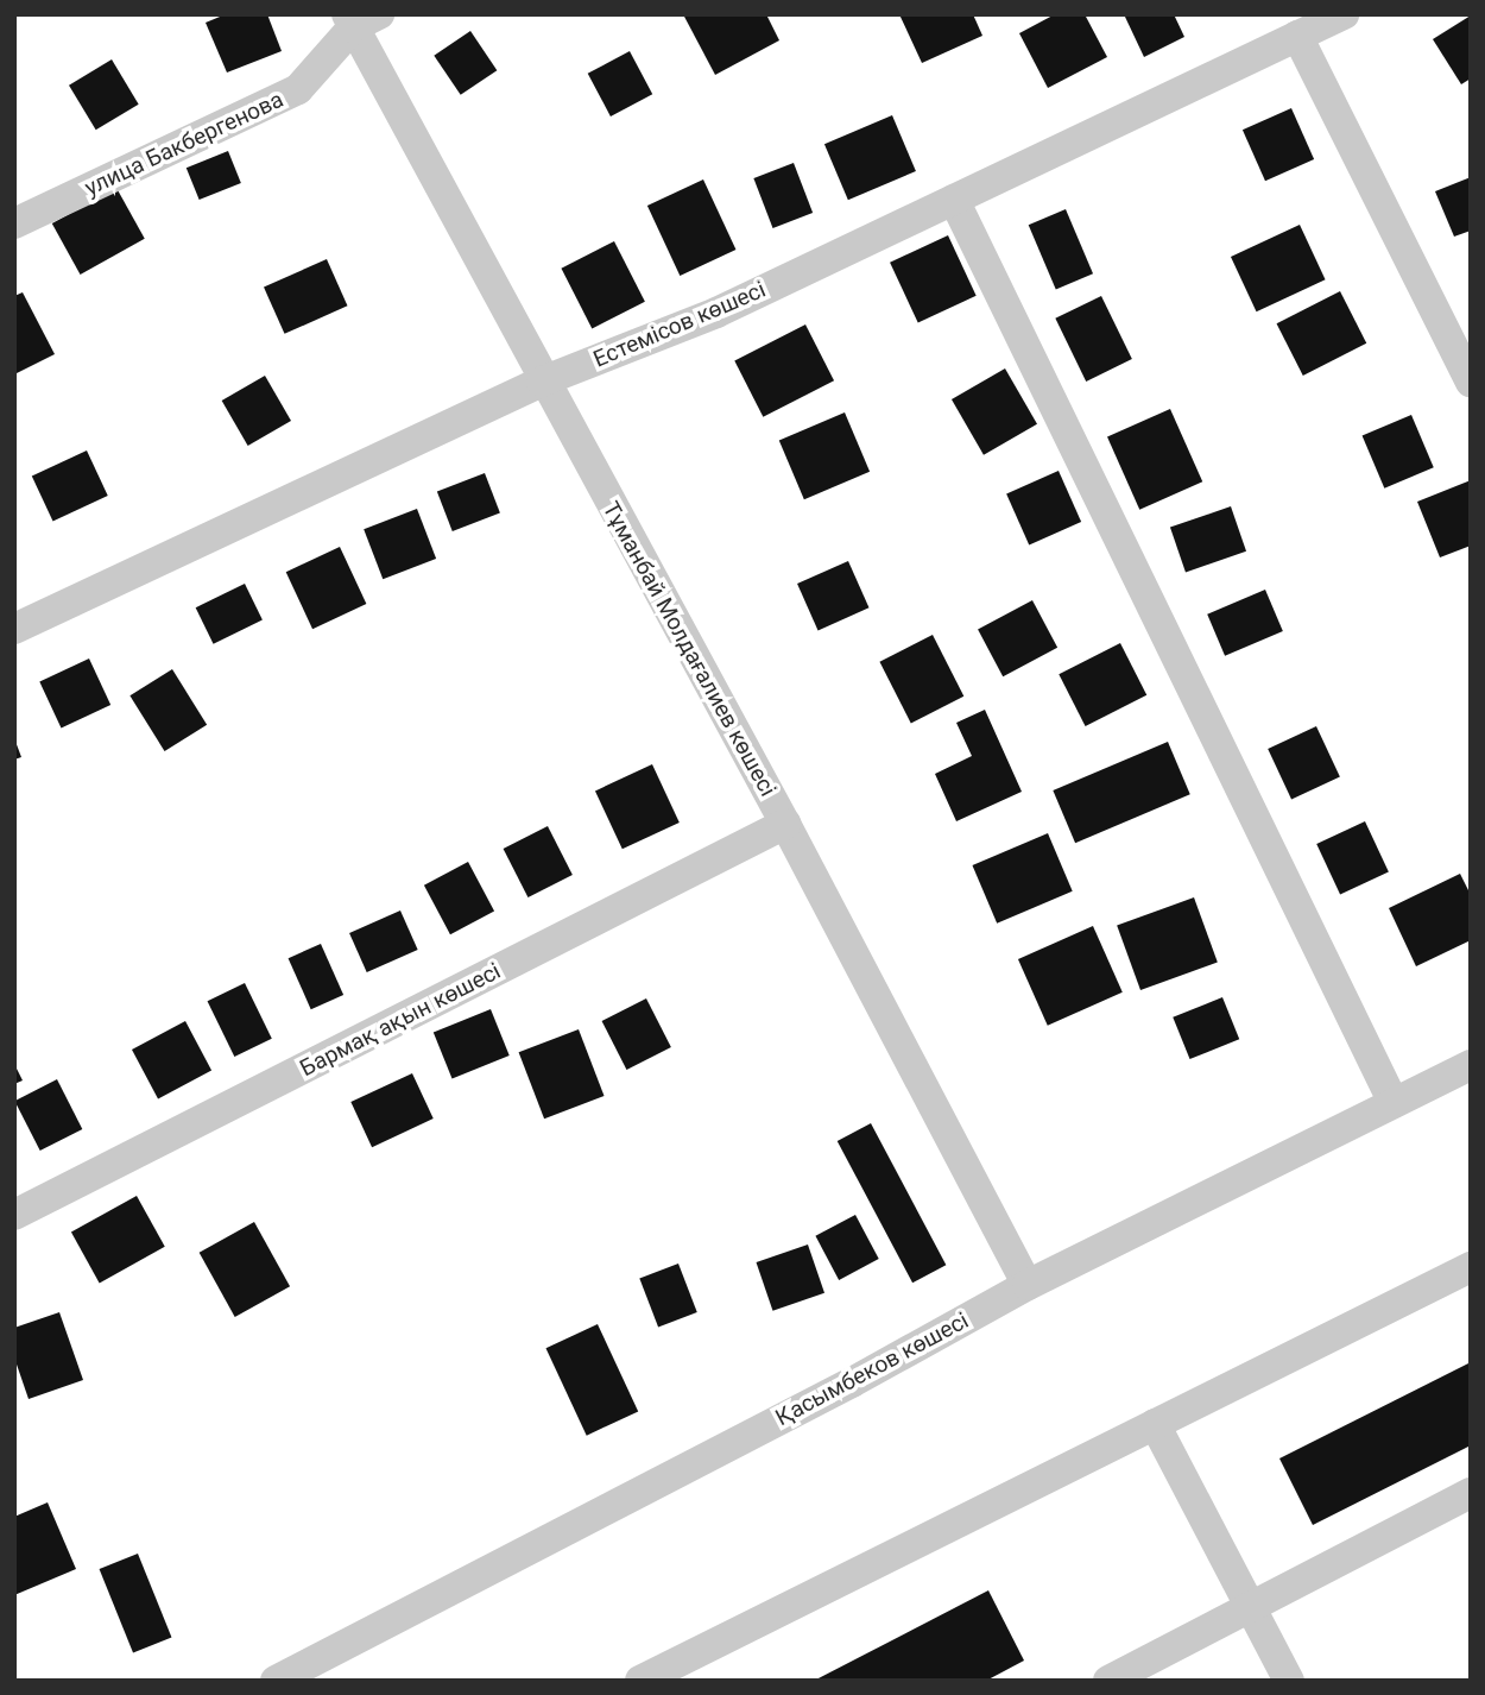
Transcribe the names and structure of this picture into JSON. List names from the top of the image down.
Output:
{
  "streets": {
    "street": [
      "улица Бакбергенова",
      "Естемісов көшесі",
      "Тұманбай Молдағалиев көшесі",
      "Бармақ ақын көшесі",
      "Қасымбеков көшесі"
    ]
  },
  "crossings": [
    ["улица Бакбергенова", "Тұманбай Молдағалиев көшесі"],
    ["Естемісов көшесі", "Тұманбай Молдағалиев көшесі"],
    ["Тұманбай Молдағалиев көшесі", "Бармақ ақын көшесі"],
    ["Тұманбай Молдағалиев көшесі", "Қасымбеков көшесі"]
  ]
}
